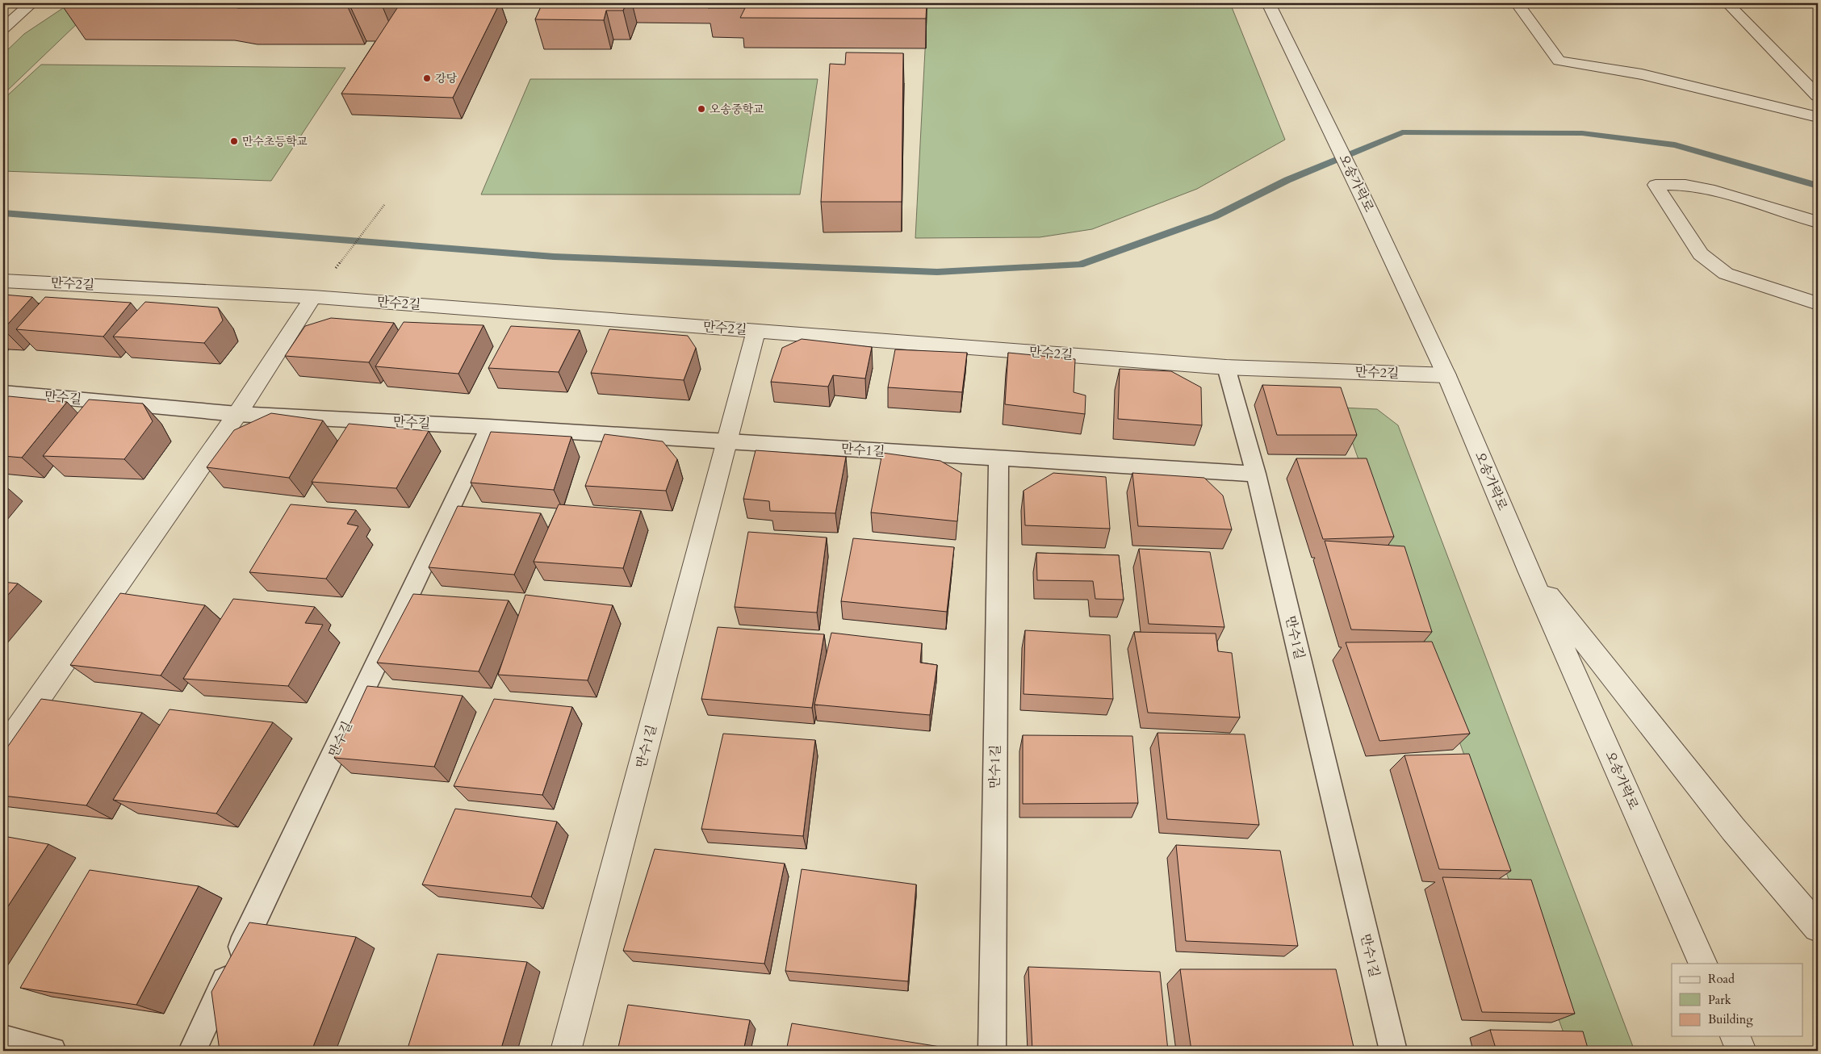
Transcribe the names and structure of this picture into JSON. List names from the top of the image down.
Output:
{
  "streets": {
    "street": ["오송가락로", "만수2길", "만수1길"],
    "lane": ["만수길"]
  },
  "crossings": [
    ["오송가락로", "만수2길"],
    ["만수2길", "만수1길"],
    ["만수길", "만수1길"]
  ],
  "places": ["강당", "오송중학교", "만수초등학교"],
  "legend": ["Road", "Park", "Building"]
}
